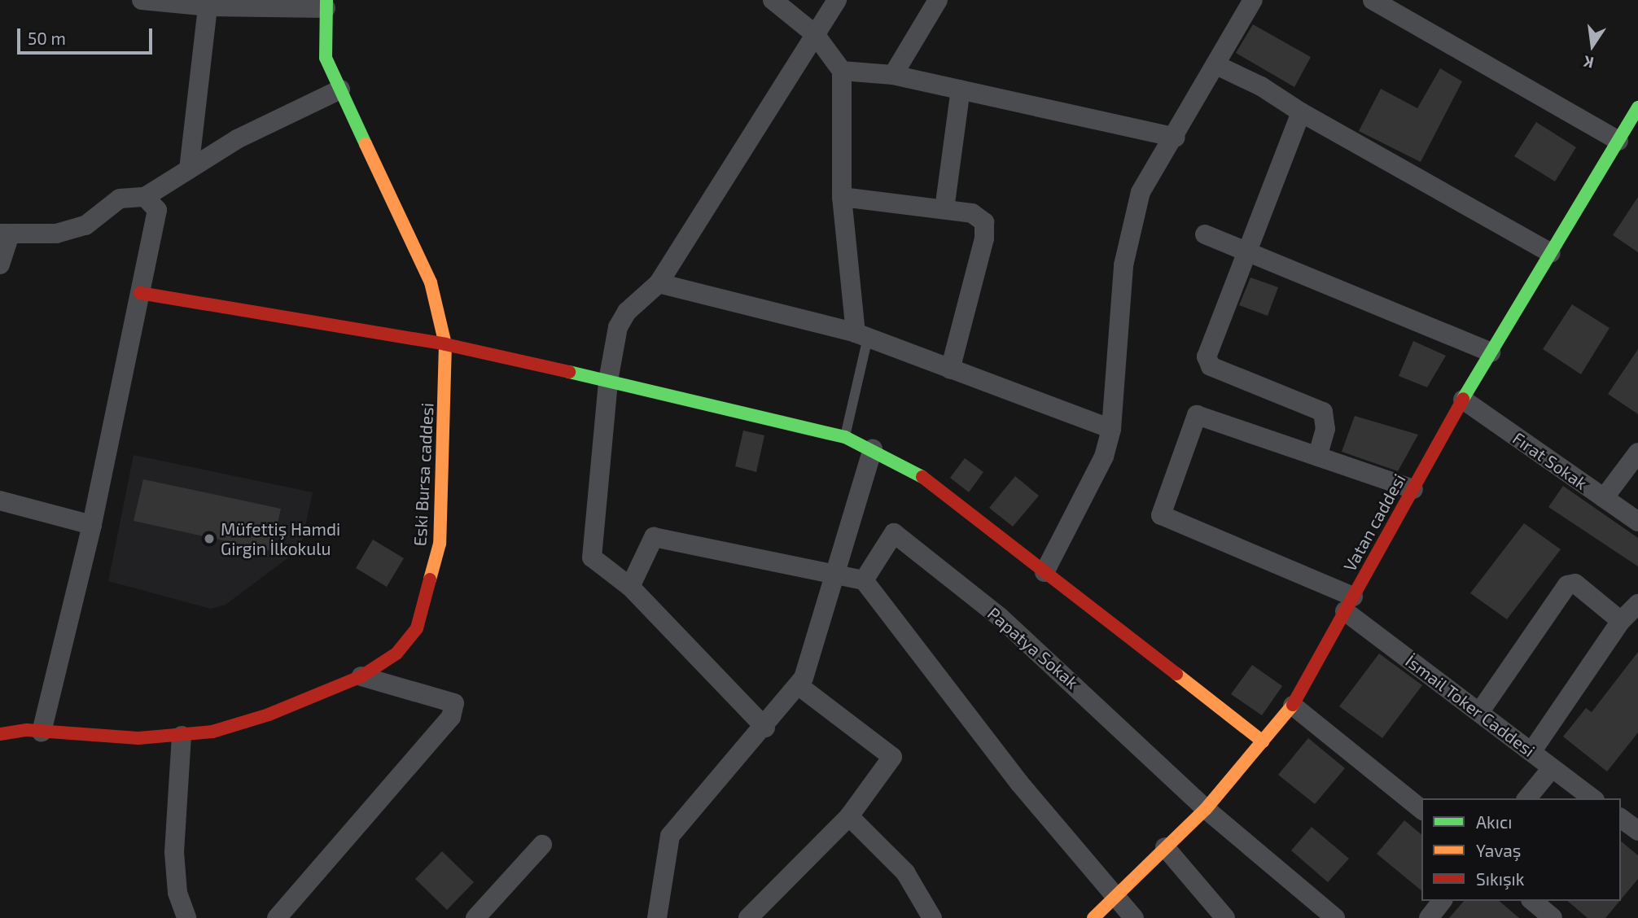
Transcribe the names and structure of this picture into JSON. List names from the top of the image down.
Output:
{
  "streets": {
    "street": [
      "Fırat Sokak",
      "Eski Bursa caddesi",
      "Vatan caddesi",
      "Papatya Sokak",
      "İsmail Toker Caddesi"
    ]
  },
  "crossings": [
    ["Fırat Sokak", "Vatan caddesi"],
    ["Vatan caddesi", "Papatya Sokak"],
    ["Vatan caddesi", "İsmail Toker Caddesi"]
  ],
  "places": ["Müfettiş Hamdi Girgin İlkokulu"],
  "legend": ["Akıcı", "Yavaş", "Sıkışık"],
  "scale_bar": "50 m",
  "north": "bottom"
}
